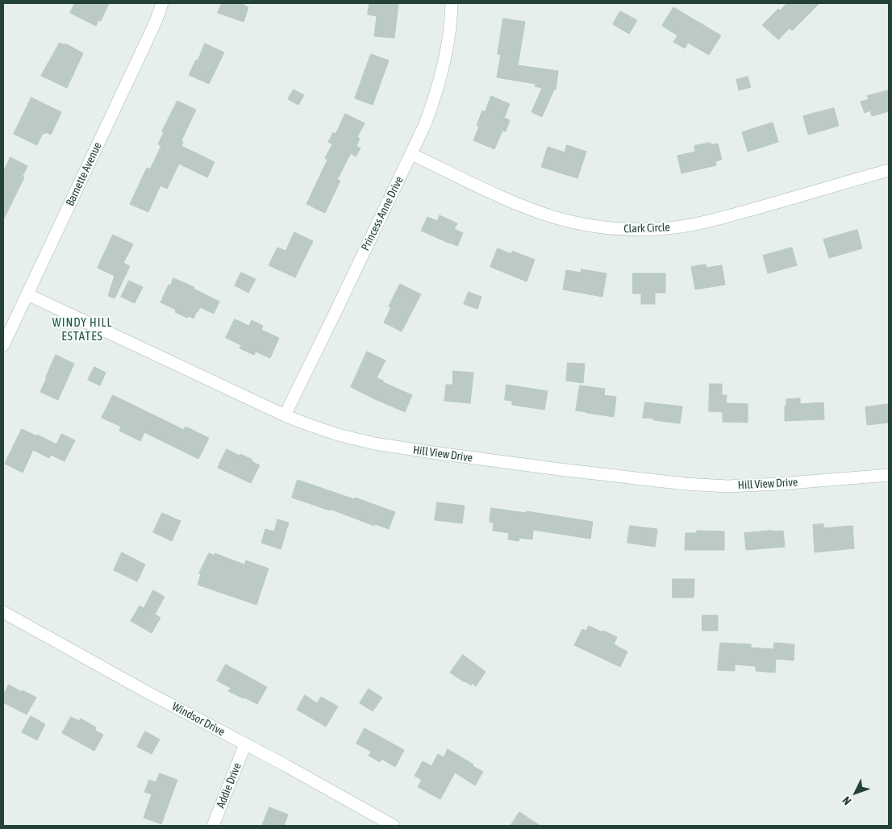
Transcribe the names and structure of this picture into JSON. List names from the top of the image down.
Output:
{
  "streets": {
    "street": [
      "Barnette Avenue",
      "Princess Anne Drive",
      "Clark Circle",
      "Hill View Drive",
      "Windsor Drive",
      "Addie Drive"
    ]
  },
  "crossings": [
    ["Barnette Avenue", "Hill View Drive"],
    ["Princess Anne Drive", "Clark Circle"],
    ["Princess Anne Drive", "Hill View Drive"],
    ["Windsor Drive", "Addie Drive"]
  ],
  "districts": ["WINDY HILL ESTATES"],
  "north": "bottom left"
}
